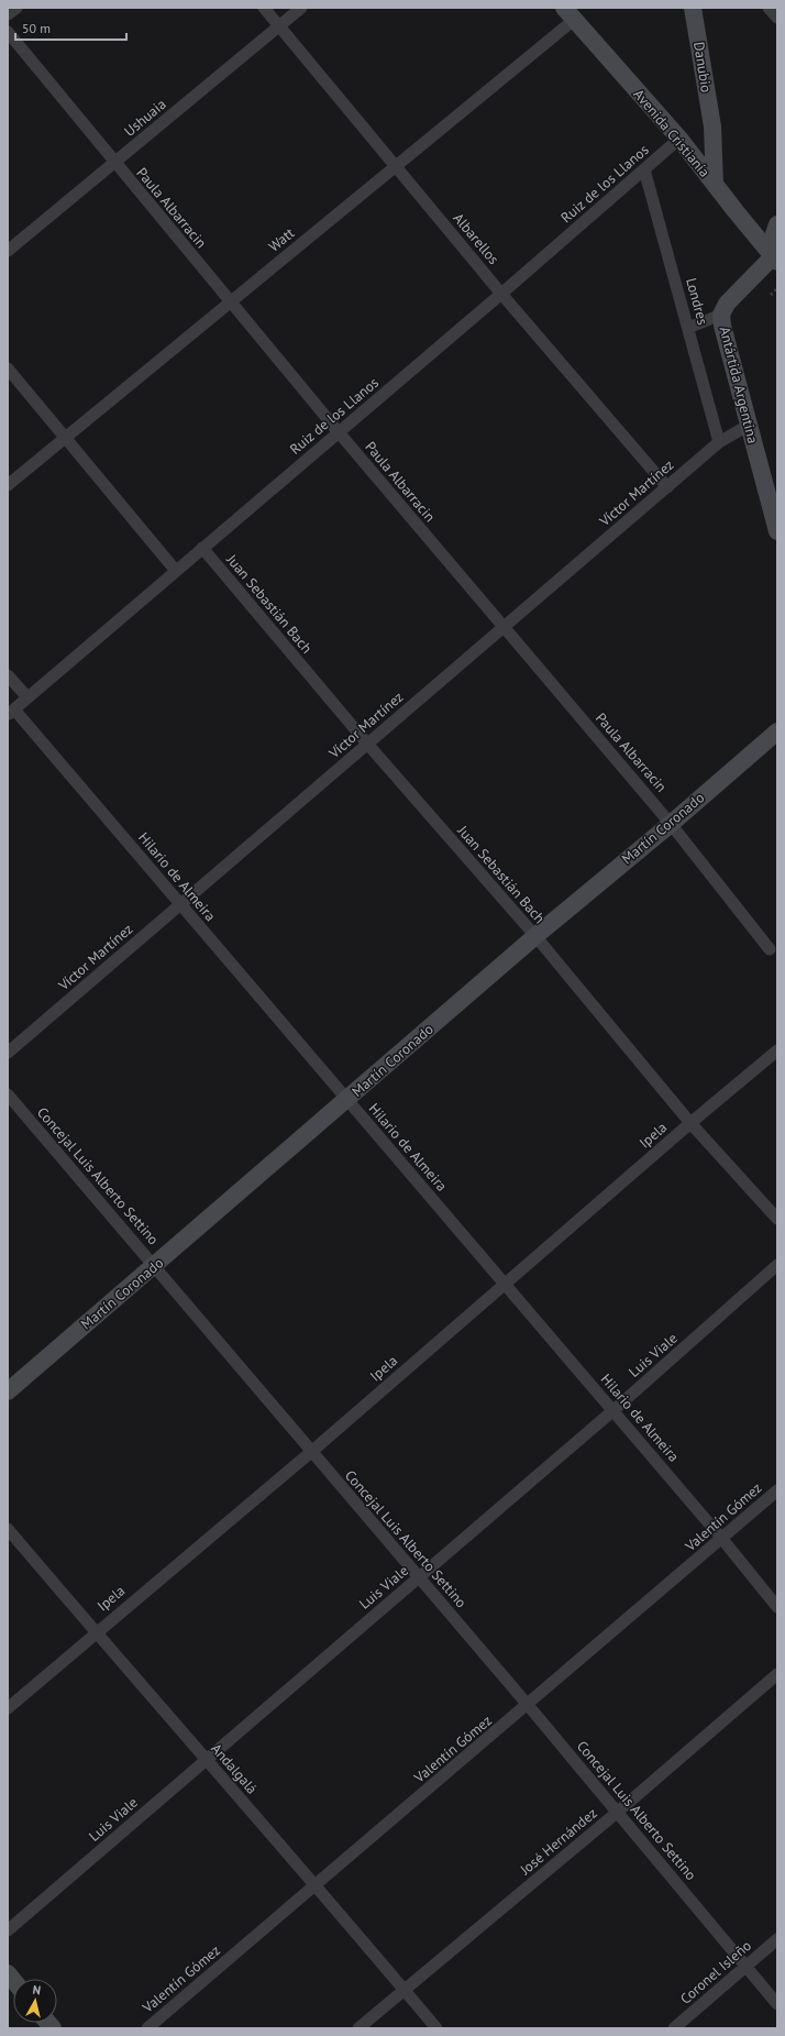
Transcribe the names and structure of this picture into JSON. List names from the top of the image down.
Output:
{
  "streets": {
    "street": [
      "Danubio",
      "Ushuaia",
      "Avenida Cristianía",
      "Ruiz de los Llanos",
      "Paula Albarracin",
      "Albarellos",
      "Watt",
      "Londres",
      "Antártida Argentina",
      "Víctor Martínez",
      "Juan Sebastián Bach",
      "Martín Coronado",
      "Hilario de Almeira",
      "Ipela",
      "Concejal Luis Alberto Settino",
      "Luis Viale",
      "Valentín Gómez",
      "Andalgalá",
      "José Hernández",
      "Coronel Isleño"
    ]
  },
  "crossings": [
    ["Danubio", "Avenida Cristianía"],
    ["Ushuaia", "Paula Albarracin"],
    ["Ushuaia", "Albarellos"],
    ["Avenida Cristianía", "Ruiz de los Llanos"],
    ["Avenida Cristianía", "Watt"],
    ["Avenida Cristianía", "Antártida Argentina"],
    ["Ruiz de los Llanos", "Paula Albarracin"],
    ["Ruiz de los Llanos", "Albarellos"],
    ["Ruiz de los Llanos", "Londres"],
    ["Ruiz de los Llanos", "Juan Sebastián Bach"],
    ["Ruiz de los Llanos", "Hilario de Almeira"],
    ["Paula Albarracin", "Watt"],
    ["Paula Albarracin", "Víctor Martínez"],
    ["Paula Albarracin", "Martín Coronado"],
    ["Albarellos", "Watt"],
    ["Albarellos", "Víctor Martínez"],
    ["Londres", "Víctor Martínez"],
    ["Antártida Argentina", "Víctor Martínez"],
    ["Víctor Martínez", "Juan Sebastián Bach"],
    ["Víctor Martínez", "Hilario de Almeira"],
    ["Juan Sebastián Bach", "Martín Coronado"],
    ["Juan Sebastián Bach", "Ipela"],
    ["Martín Coronado", "Hilario de Almeira"],
    ["Martín Coronado", "Concejal Luis Alberto Settino"],
    ["Hilario de Almeira", "Ipela"],
    ["Hilario de Almeira", "Luis Viale"],
    ["Hilario de Almeira", "Valentín Gómez"],
    ["Ipela", "Concejal Luis Alberto Settino"],
    ["Ipela", "Andalgalá"],
    ["Concejal Luis Alberto Settino", "Luis Viale"],
    ["Concejal Luis Alberto Settino", "Valentín Gómez"],
    ["Concejal Luis Alberto Settino", "José Hernández"],
    ["Concejal Luis Alberto Settino", "Coronel Isleño"],
    ["Luis Viale", "Andalgalá"],
    ["Valentín Gómez", "Andalgalá"],
    ["Andalgalá", "José Hernández"]
  ],
  "scale_bar": "50 m",
  "north": "top"
}
